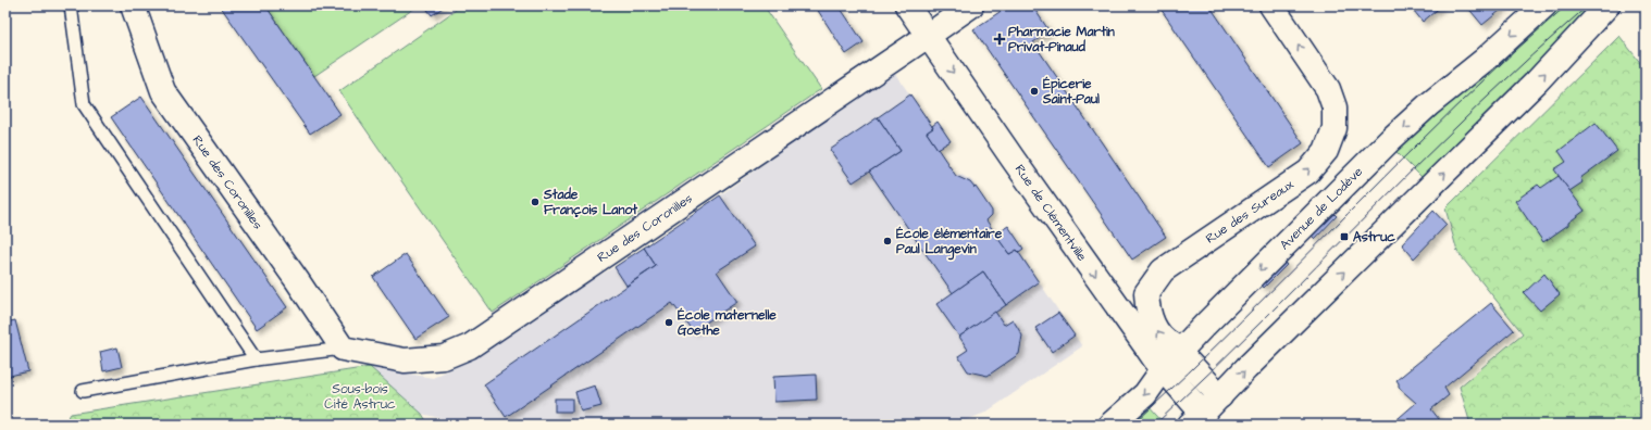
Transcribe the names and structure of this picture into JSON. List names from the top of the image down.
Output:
{
  "streets": {
    "street": [
      "Rue des Coronilles",
      "Avenue de Lodève",
      "Rue des Sureaux",
      "Rue de Clémentville"
    ]
  },
  "crossings": [
    ["Rue des Coronilles", "Rue de Clémentville"],
    ["Avenue de Lodève", "Rue des Sureaux"],
    ["Avenue de Lodève", "Rue de Clémentville"],
    ["Rue des Sureaux", "Rue de Clémentville"]
  ],
  "one_way": ["Rue de Clémentville"],
  "parks": ["Sous-bois Cité Astruc"],
  "places": {
    "health": ["Pharmacie Martin Privat-Pinaud"],
    "other": [
      "Épicerie Saint-Paul",
      "Stade François Lanot",
      "École élémentaire Paul Langevin",
      "École maternelle Goethe"
    ],
    "transit": ["Astruc"]
  }
}
